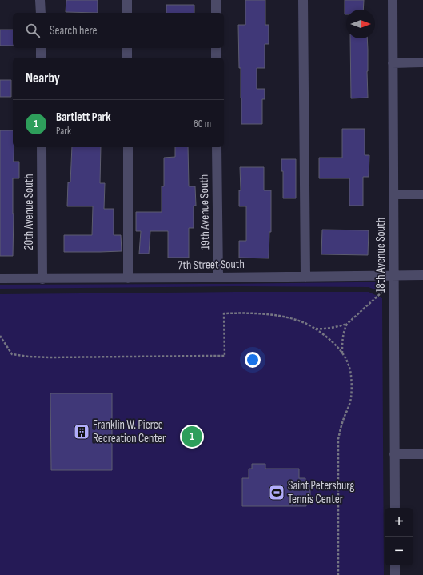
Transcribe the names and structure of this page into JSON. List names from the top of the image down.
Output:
{
  "streets": {
    "street": [
      "20th Avenue South",
      "19th Avenue South",
      "18th Avenue South",
      "7th Street South"
    ]
  },
  "crossings": [
    ["20th Avenue South", "7th Street South"],
    ["19th Avenue South", "7th Street South"],
    ["18th Avenue South", "7th Street South"]
  ],
  "places": {
    "building": ["Franklin W. Pierce Recreation Center"],
    "sports": ["Saint Petersburg Tennis Center"]
  },
  "north": "right",
  "page": {
    "search": "Search here",
    "heading": "Nearby",
    "list": [
      {
        "mark": "1",
        "name": "Bartlett Park",
        "note": "Park",
        "value": "60 m"
      }
    ],
    "pins": "1",
    "map_buttons": ["+", "−"]
  }
}
